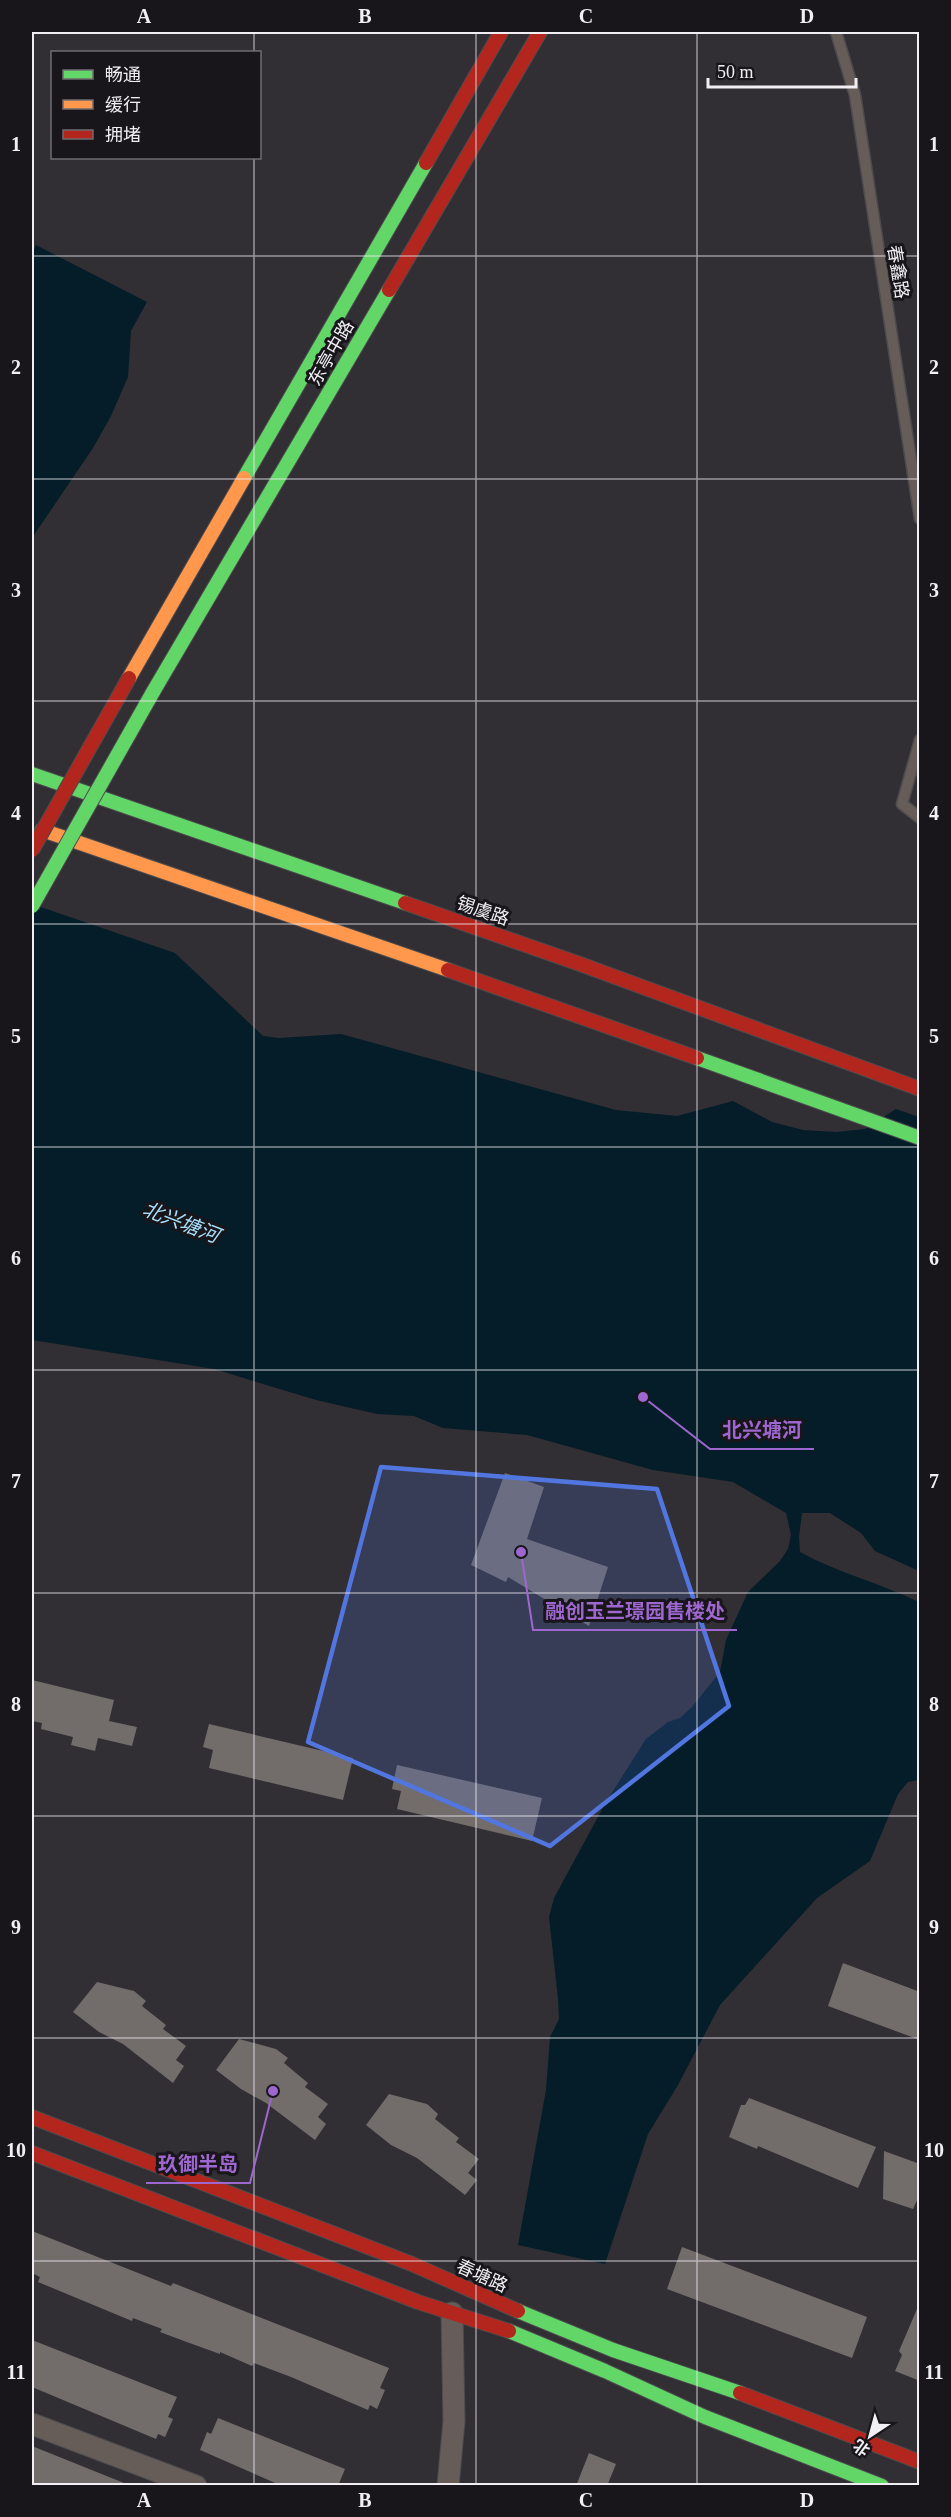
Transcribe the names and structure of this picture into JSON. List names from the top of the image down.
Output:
{
  "streets": {
    "main road": ["东亭中路", "锡虞路", "春塘路"],
    "lane": ["春鑫路"]
  },
  "water": ["北兴塘河"],
  "places": ["北兴塘河", "融创玉兰璟园售楼处", "玖御半岛"],
  "legend": ["畅通", "缓行", "拥堵"],
  "scale_bar": "50 m",
  "north": "bottom left",
  "grid": {
    "columns": [
      "A",
      "B",
      "C",
      "D"
    ],
    "rows": [
      "1",
      "2",
      "3",
      "4",
      "5",
      "6",
      "7",
      "8",
      "9",
      "10",
      "11"
    ]
  }
}
